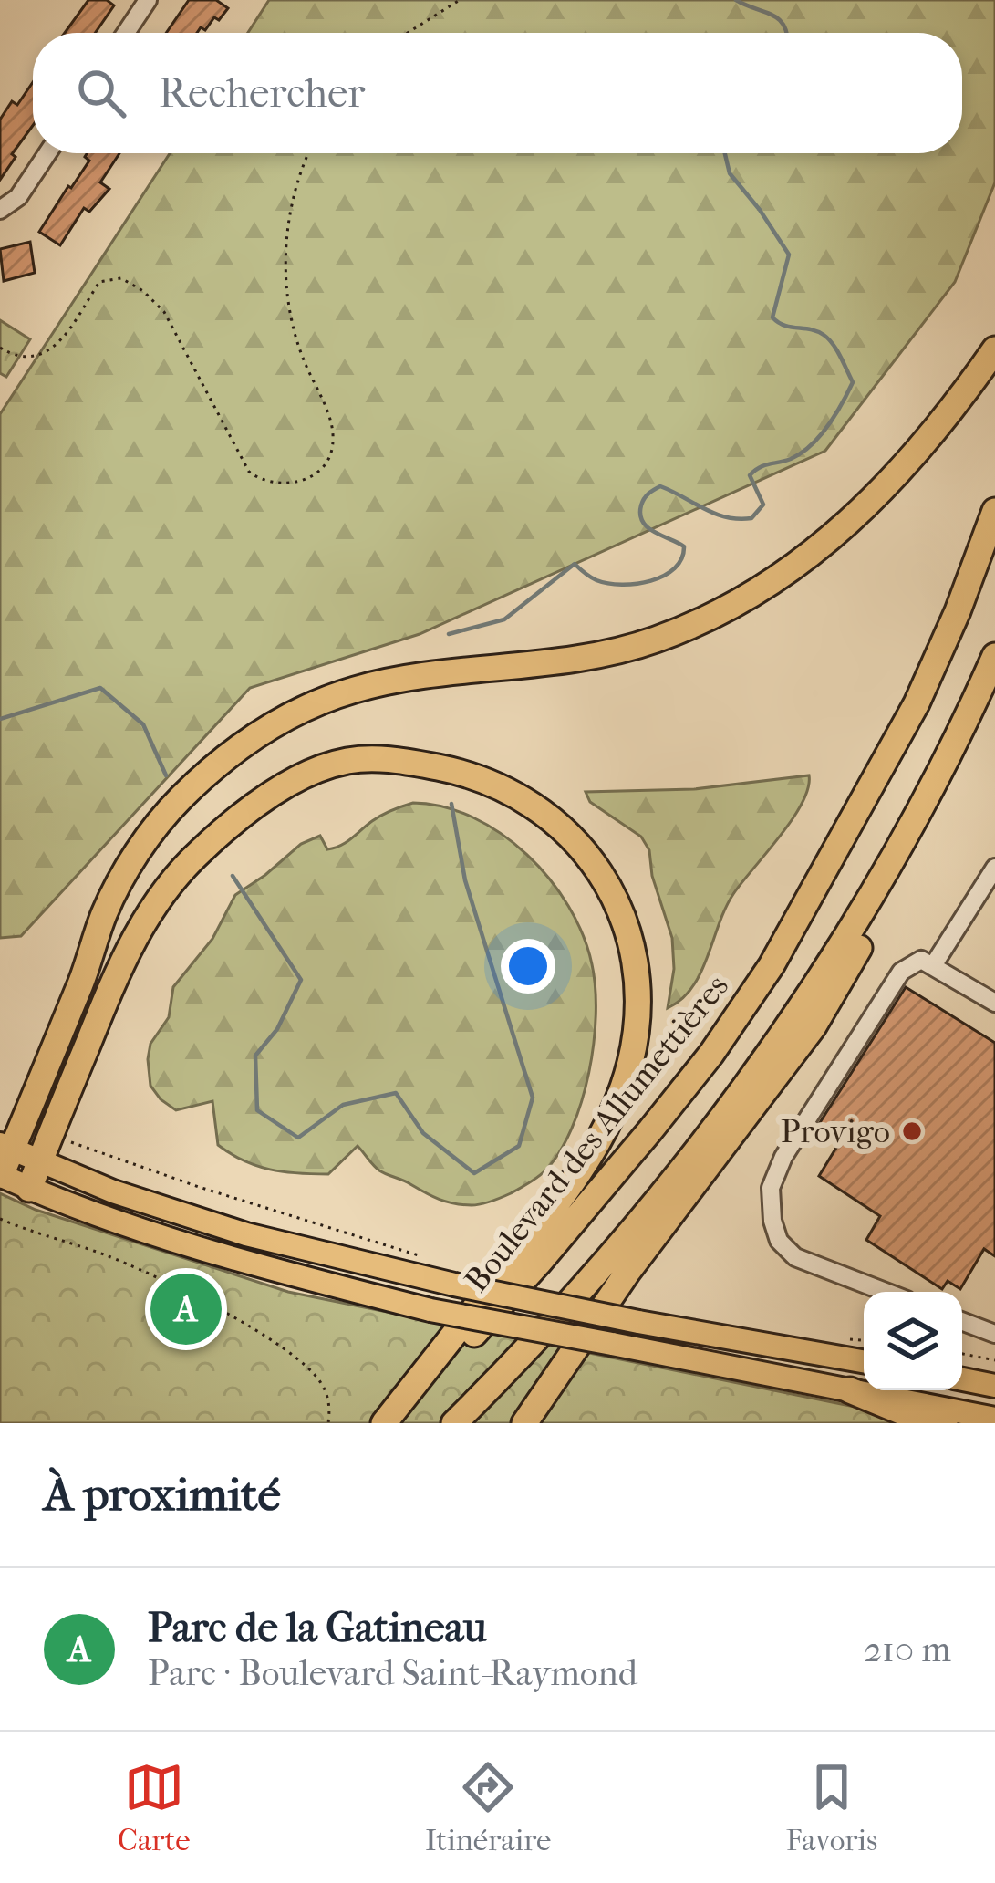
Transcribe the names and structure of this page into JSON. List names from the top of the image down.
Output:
{
  "streets": {
    "highway": ["Boulevard des Allumettières"]
  },
  "places": ["Provigo"],
  "page": {
    "search": "Rechercher",
    "pins": "A",
    "heading": "À proximité",
    "list": [
      {
        "mark": "A",
        "name": "Parc de la Gatineau",
        "note": "Parc · Boulevard Saint-Raymond",
        "value": "210 m"
      }
    ],
    "nav": ["Carte", "Itinéraire", "Favoris"]
  }
}
